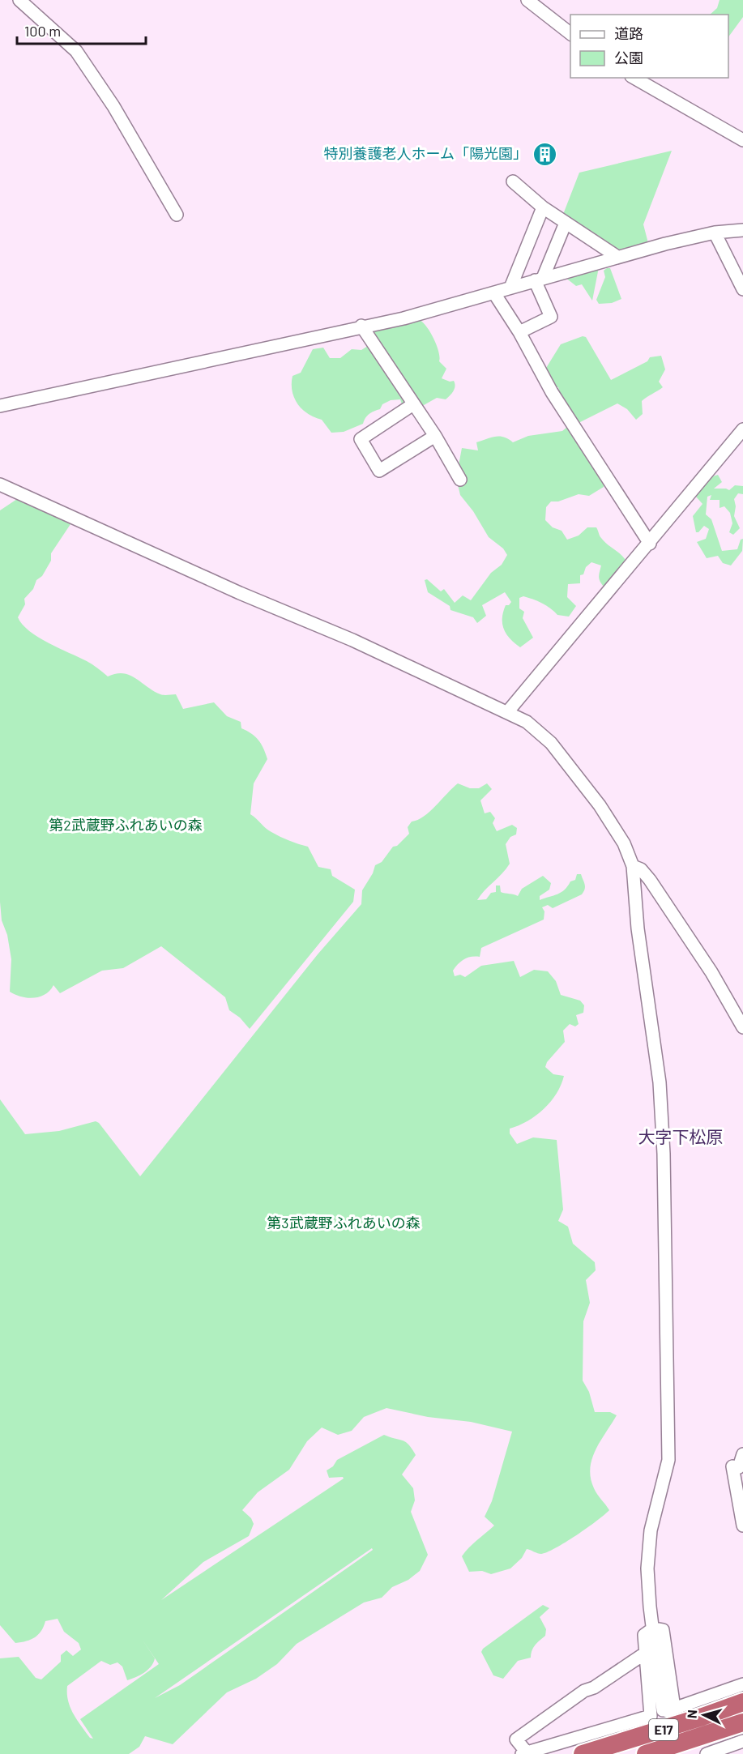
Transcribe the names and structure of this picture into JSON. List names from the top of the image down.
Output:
{
  "streets": {
    "highway": ["E17"]
  },
  "districts": ["大字下松原"],
  "parks": ["第2武蔵野ふれあいの森", "第3武蔵野ふれあいの森"],
  "places": {
    "building": ["特別養護老人ホーム「陽光園」"]
  },
  "legend": ["道路", "公園"],
  "scale_bar": "100 m",
  "north": "left"
}
